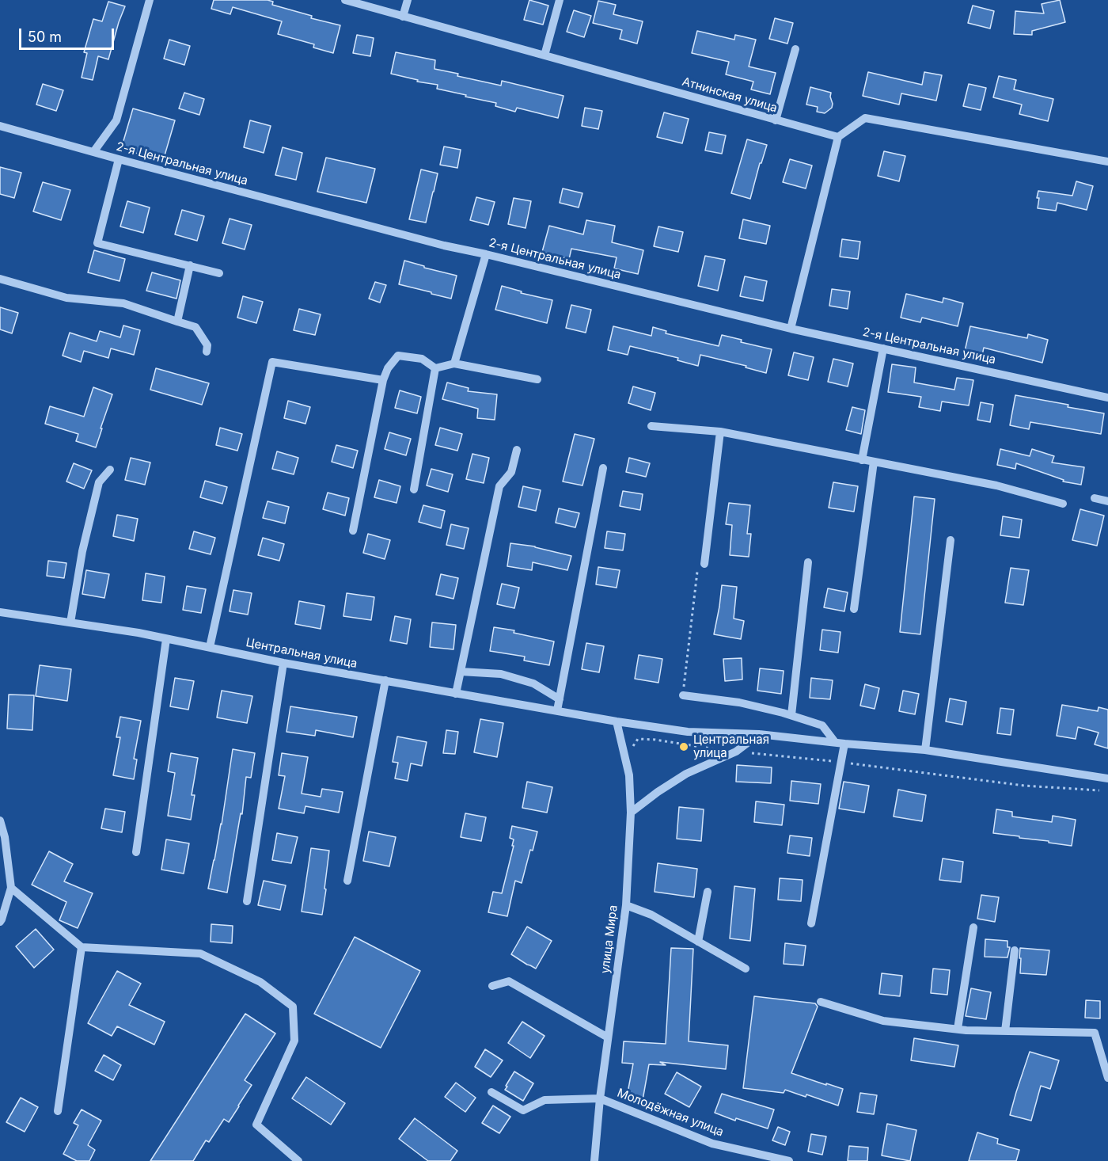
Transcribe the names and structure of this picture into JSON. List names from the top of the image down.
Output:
{
  "streets": {
    "street": [
      "Атнинская улица",
      "2-я Центральная улица",
      "Центральная улица",
      "улица Мира",
      "Молодёжная улица"
    ]
  },
  "crossings": [
    ["Центральная улица", "улица Мира"],
    ["улица Мира", "Молодёжная улица"]
  ],
  "places": ["Центральная улица"],
  "scale_bar": "50 m"
}
